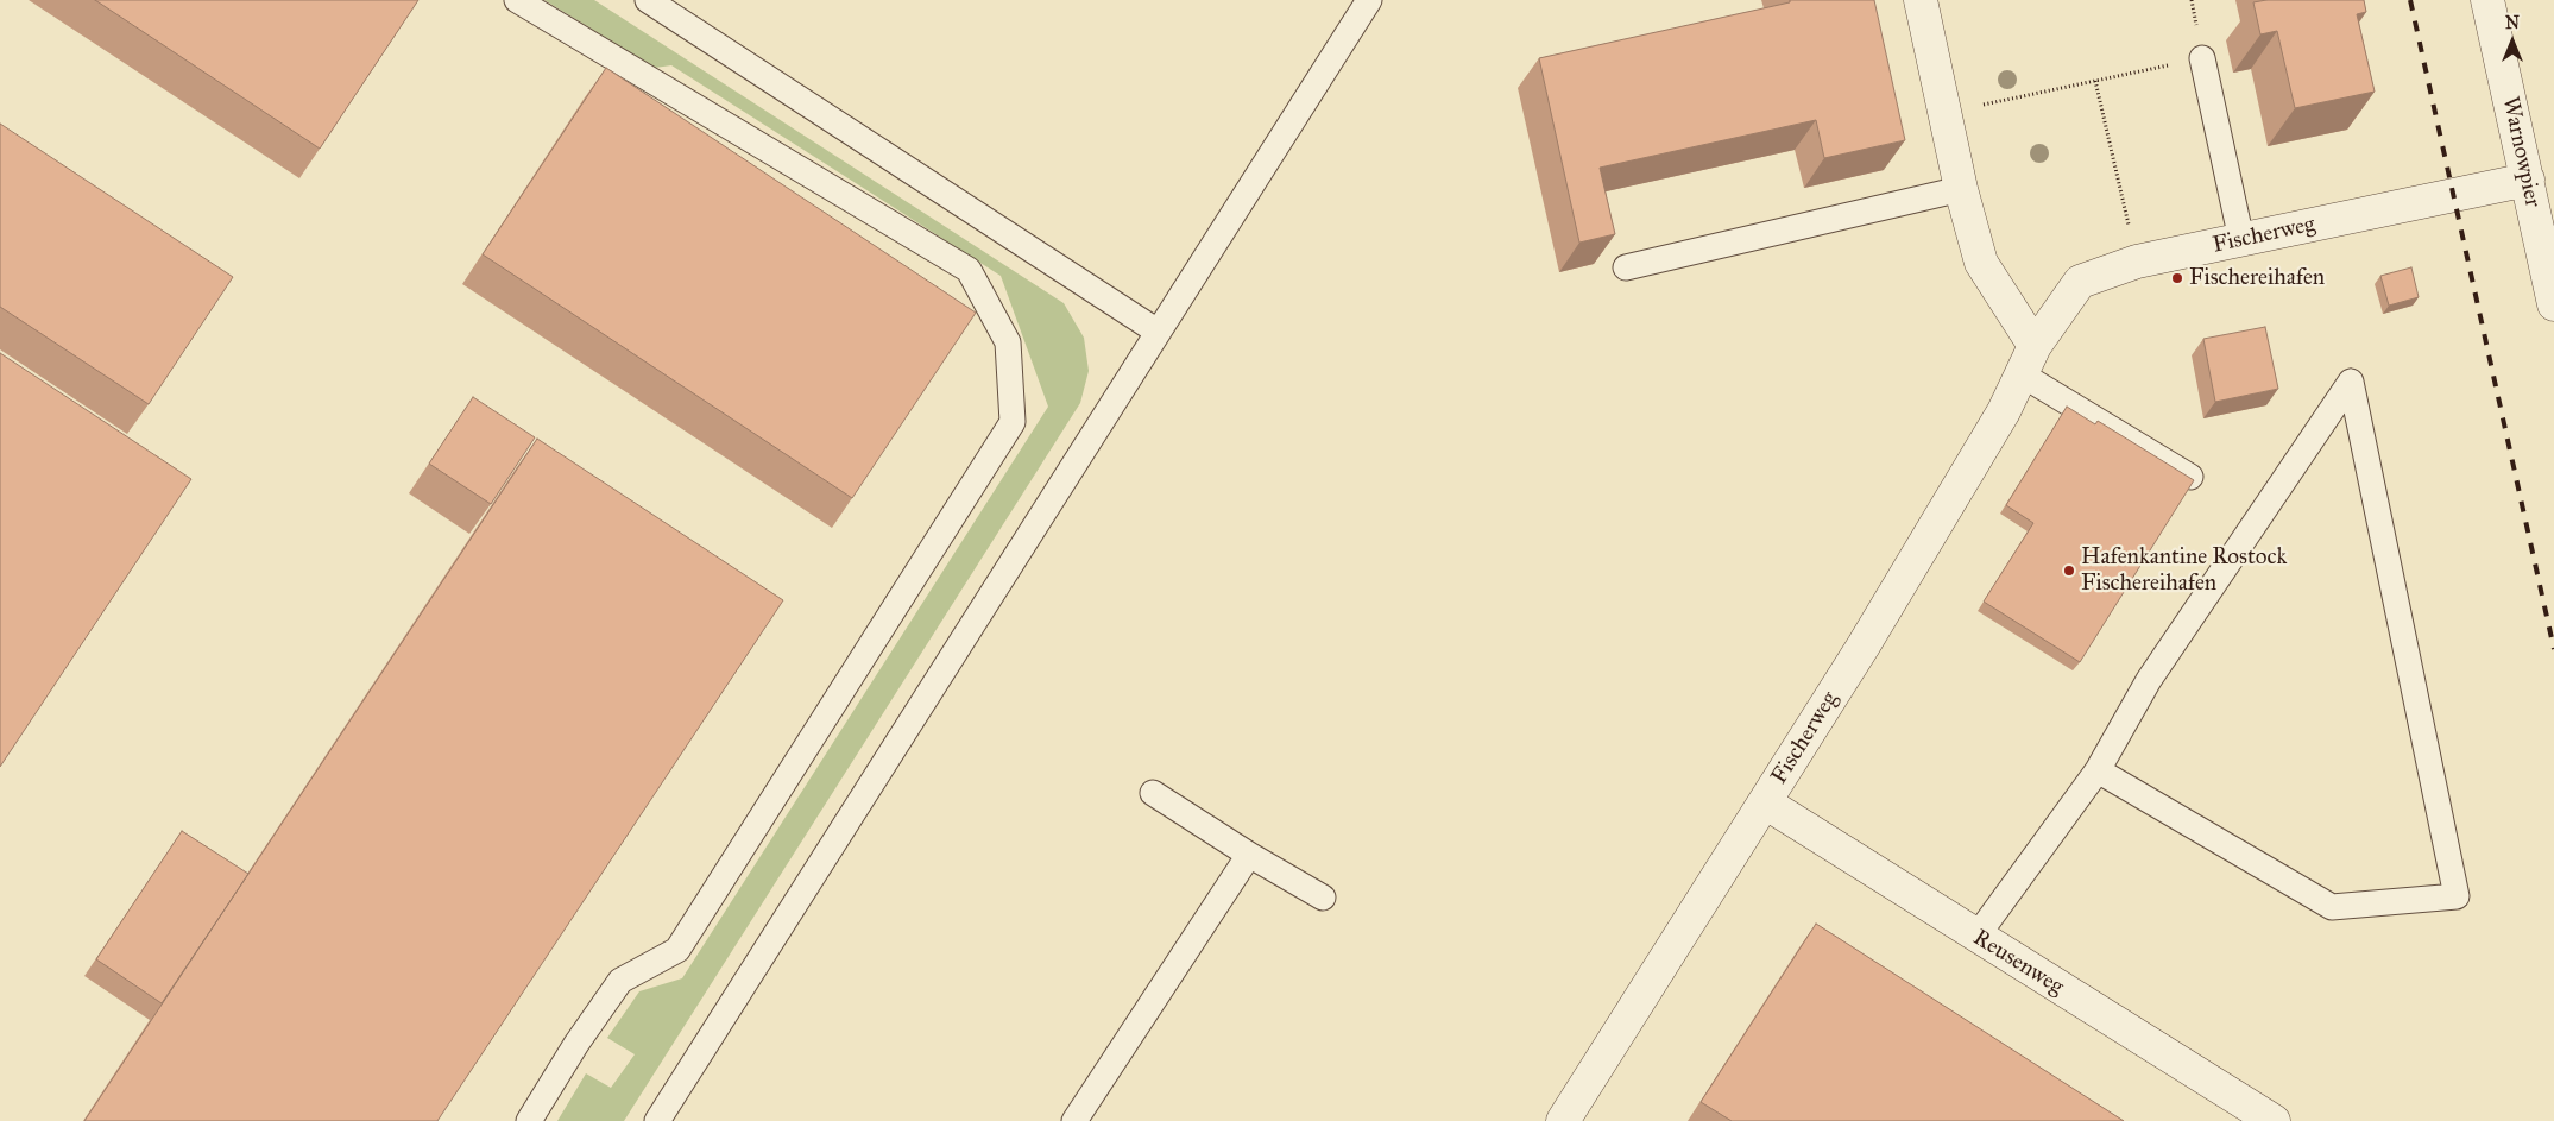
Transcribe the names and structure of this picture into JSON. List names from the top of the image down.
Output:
{
  "streets": {
    "street": ["Warnowpier", "Fischerweg", "Reusenweg"]
  },
  "crossings": [
    ["Warnowpier", "Fischerweg"],
    ["Fischerweg", "Reusenweg"]
  ],
  "places": ["Fischereihafen", "Hafenkantine Rostock Fischereihafen"],
  "north": "top"
}
